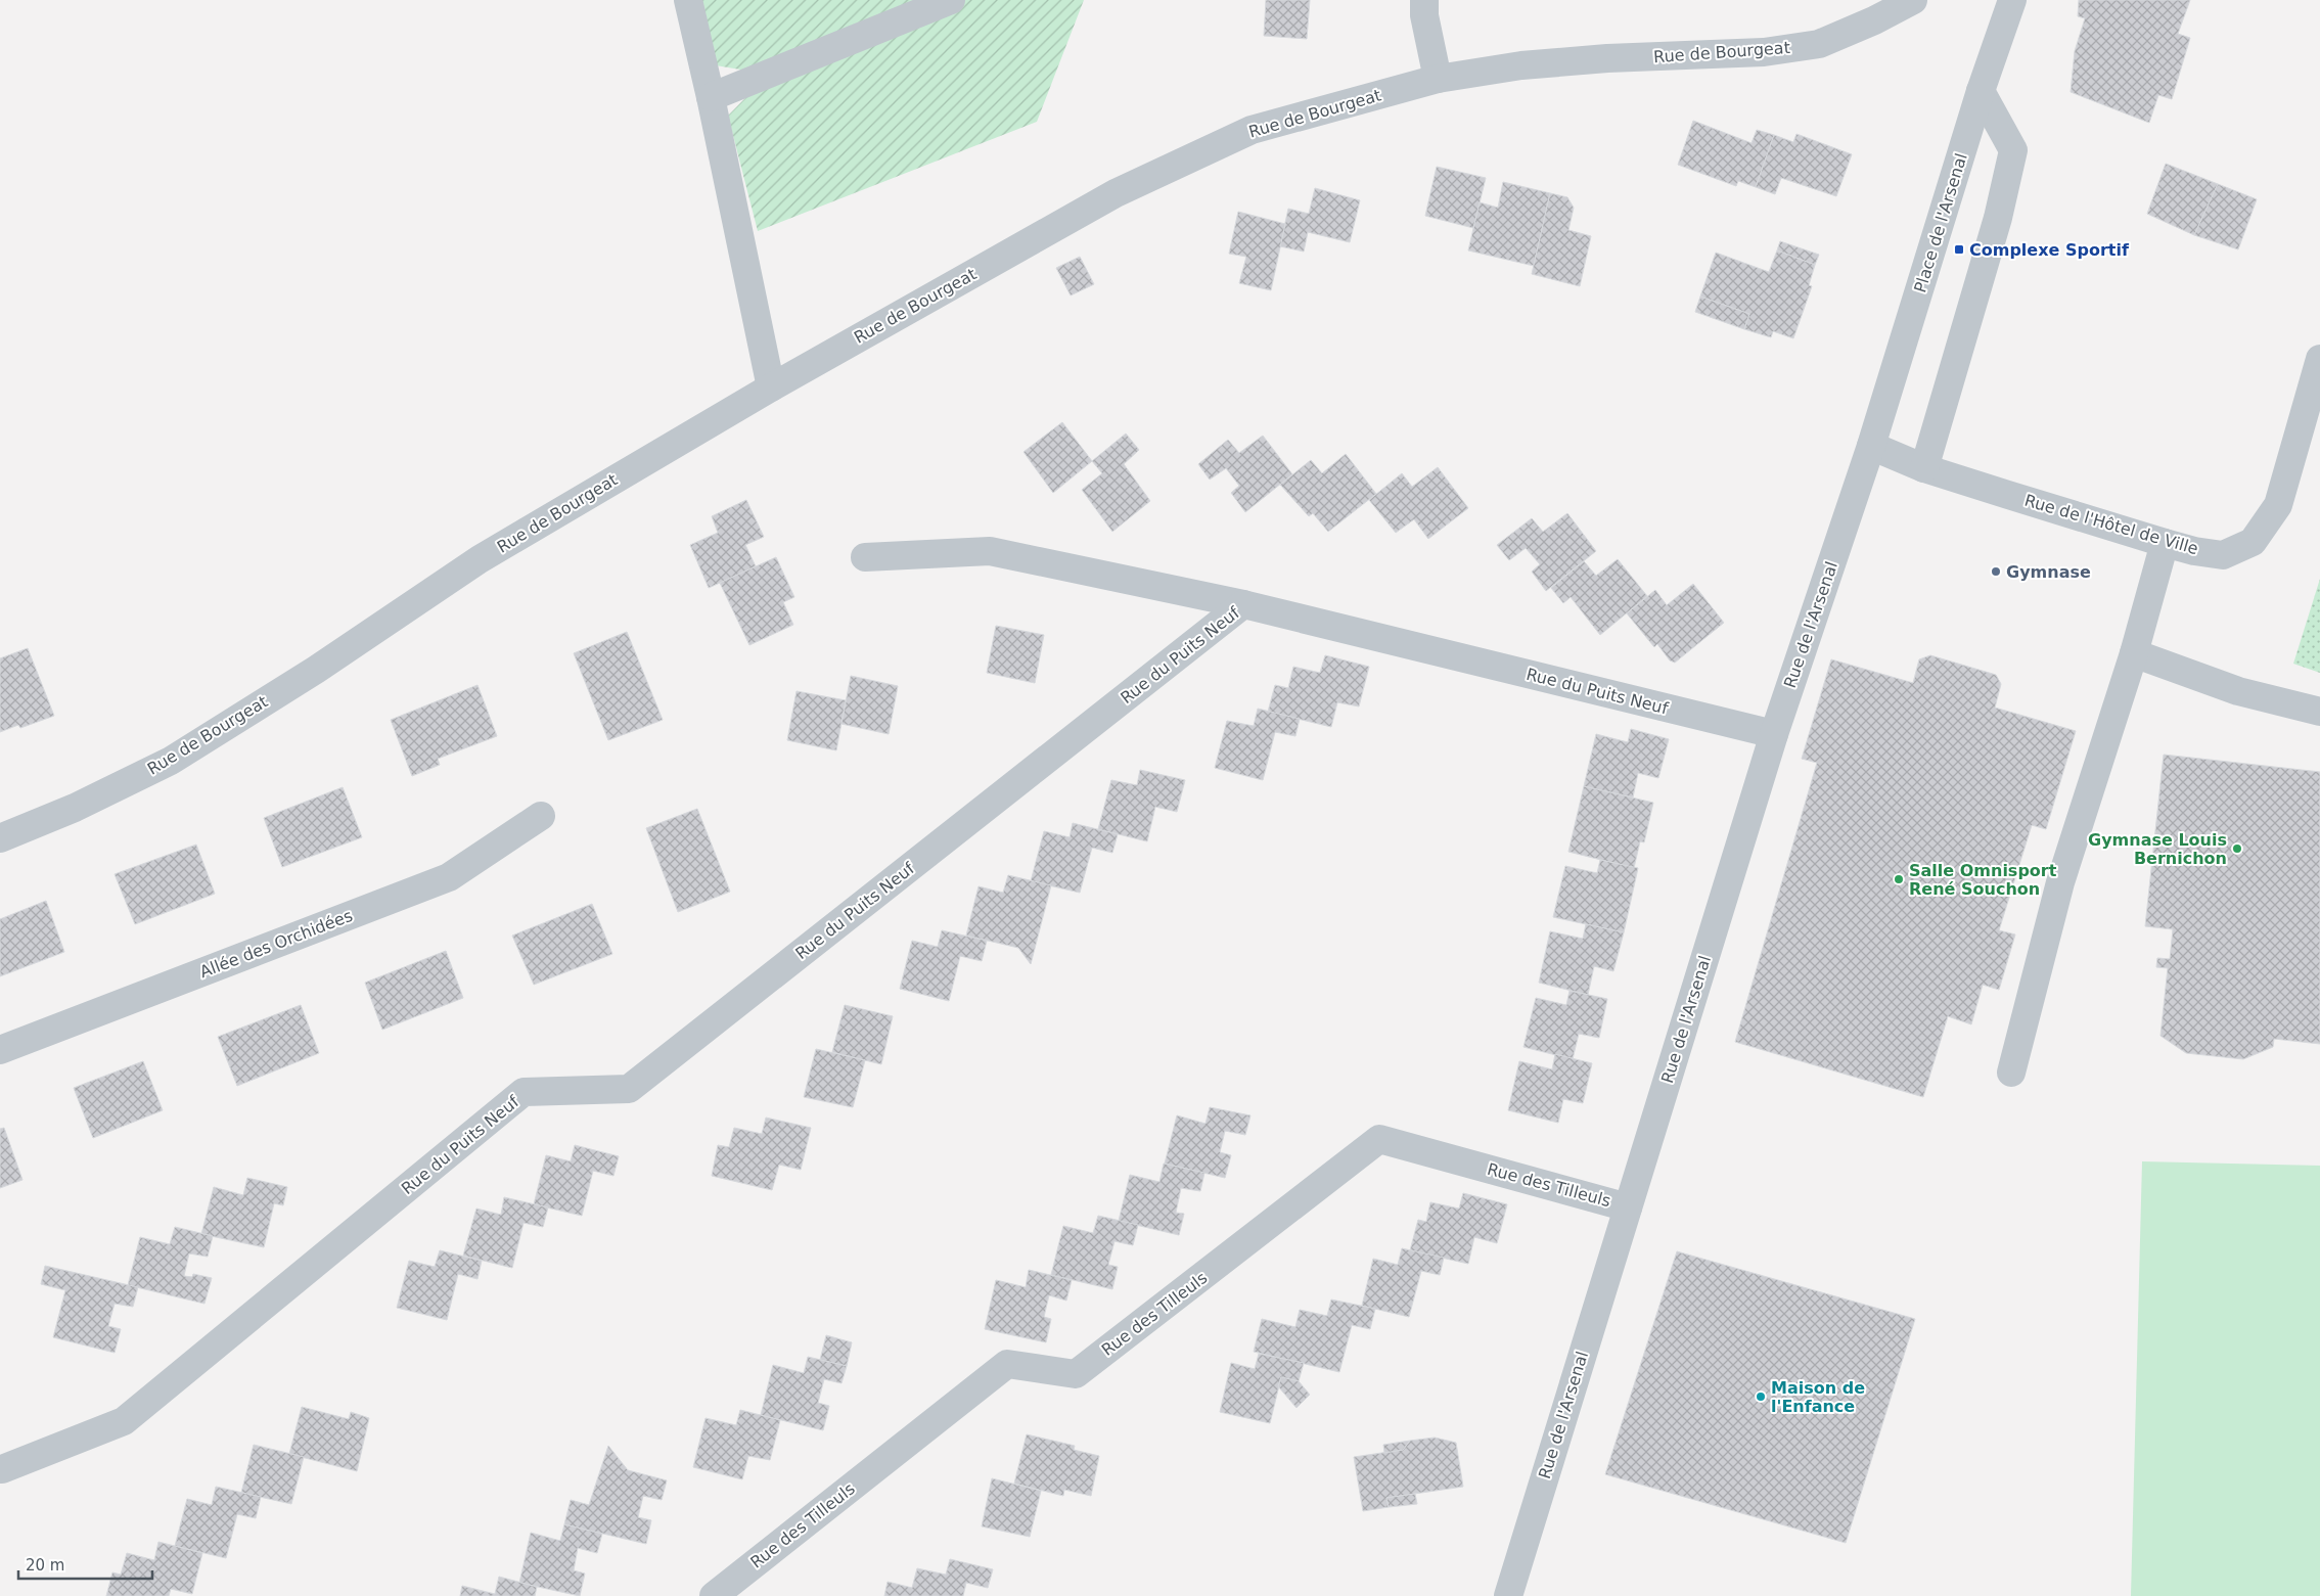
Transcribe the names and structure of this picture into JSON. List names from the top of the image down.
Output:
{
  "streets": {
    "street": [
      "Rue de Bourgeat",
      "Place de l'Arsenal",
      "Rue de l'Hôtel de Ville",
      "Rue de l'Arsenal",
      "Rue du Puits Neuf",
      "Allée des Orchidées",
      "Rue des Tilleuls"
    ]
  },
  "crossings": [
    ["Place de l'Arsenal", "Rue de l'Hôtel de Ville"],
    ["Place de l'Arsenal", "Rue de l'Arsenal"],
    ["Rue de l'Hôtel de Ville", "Rue de l'Arsenal"],
    ["Rue de l'Arsenal", "Rue du Puits Neuf"],
    ["Rue de l'Arsenal", "Rue des Tilleuls"]
  ],
  "places": {
    "transit": ["Complexe Sportif"],
    "other": [
      "Gymnase",
      "Gymnase Louis Bernichon",
      "Salle Omnisport René Souchon",
      "Maison de l'Enfance"
    ]
  },
  "scale_bar": "20 m"
}
